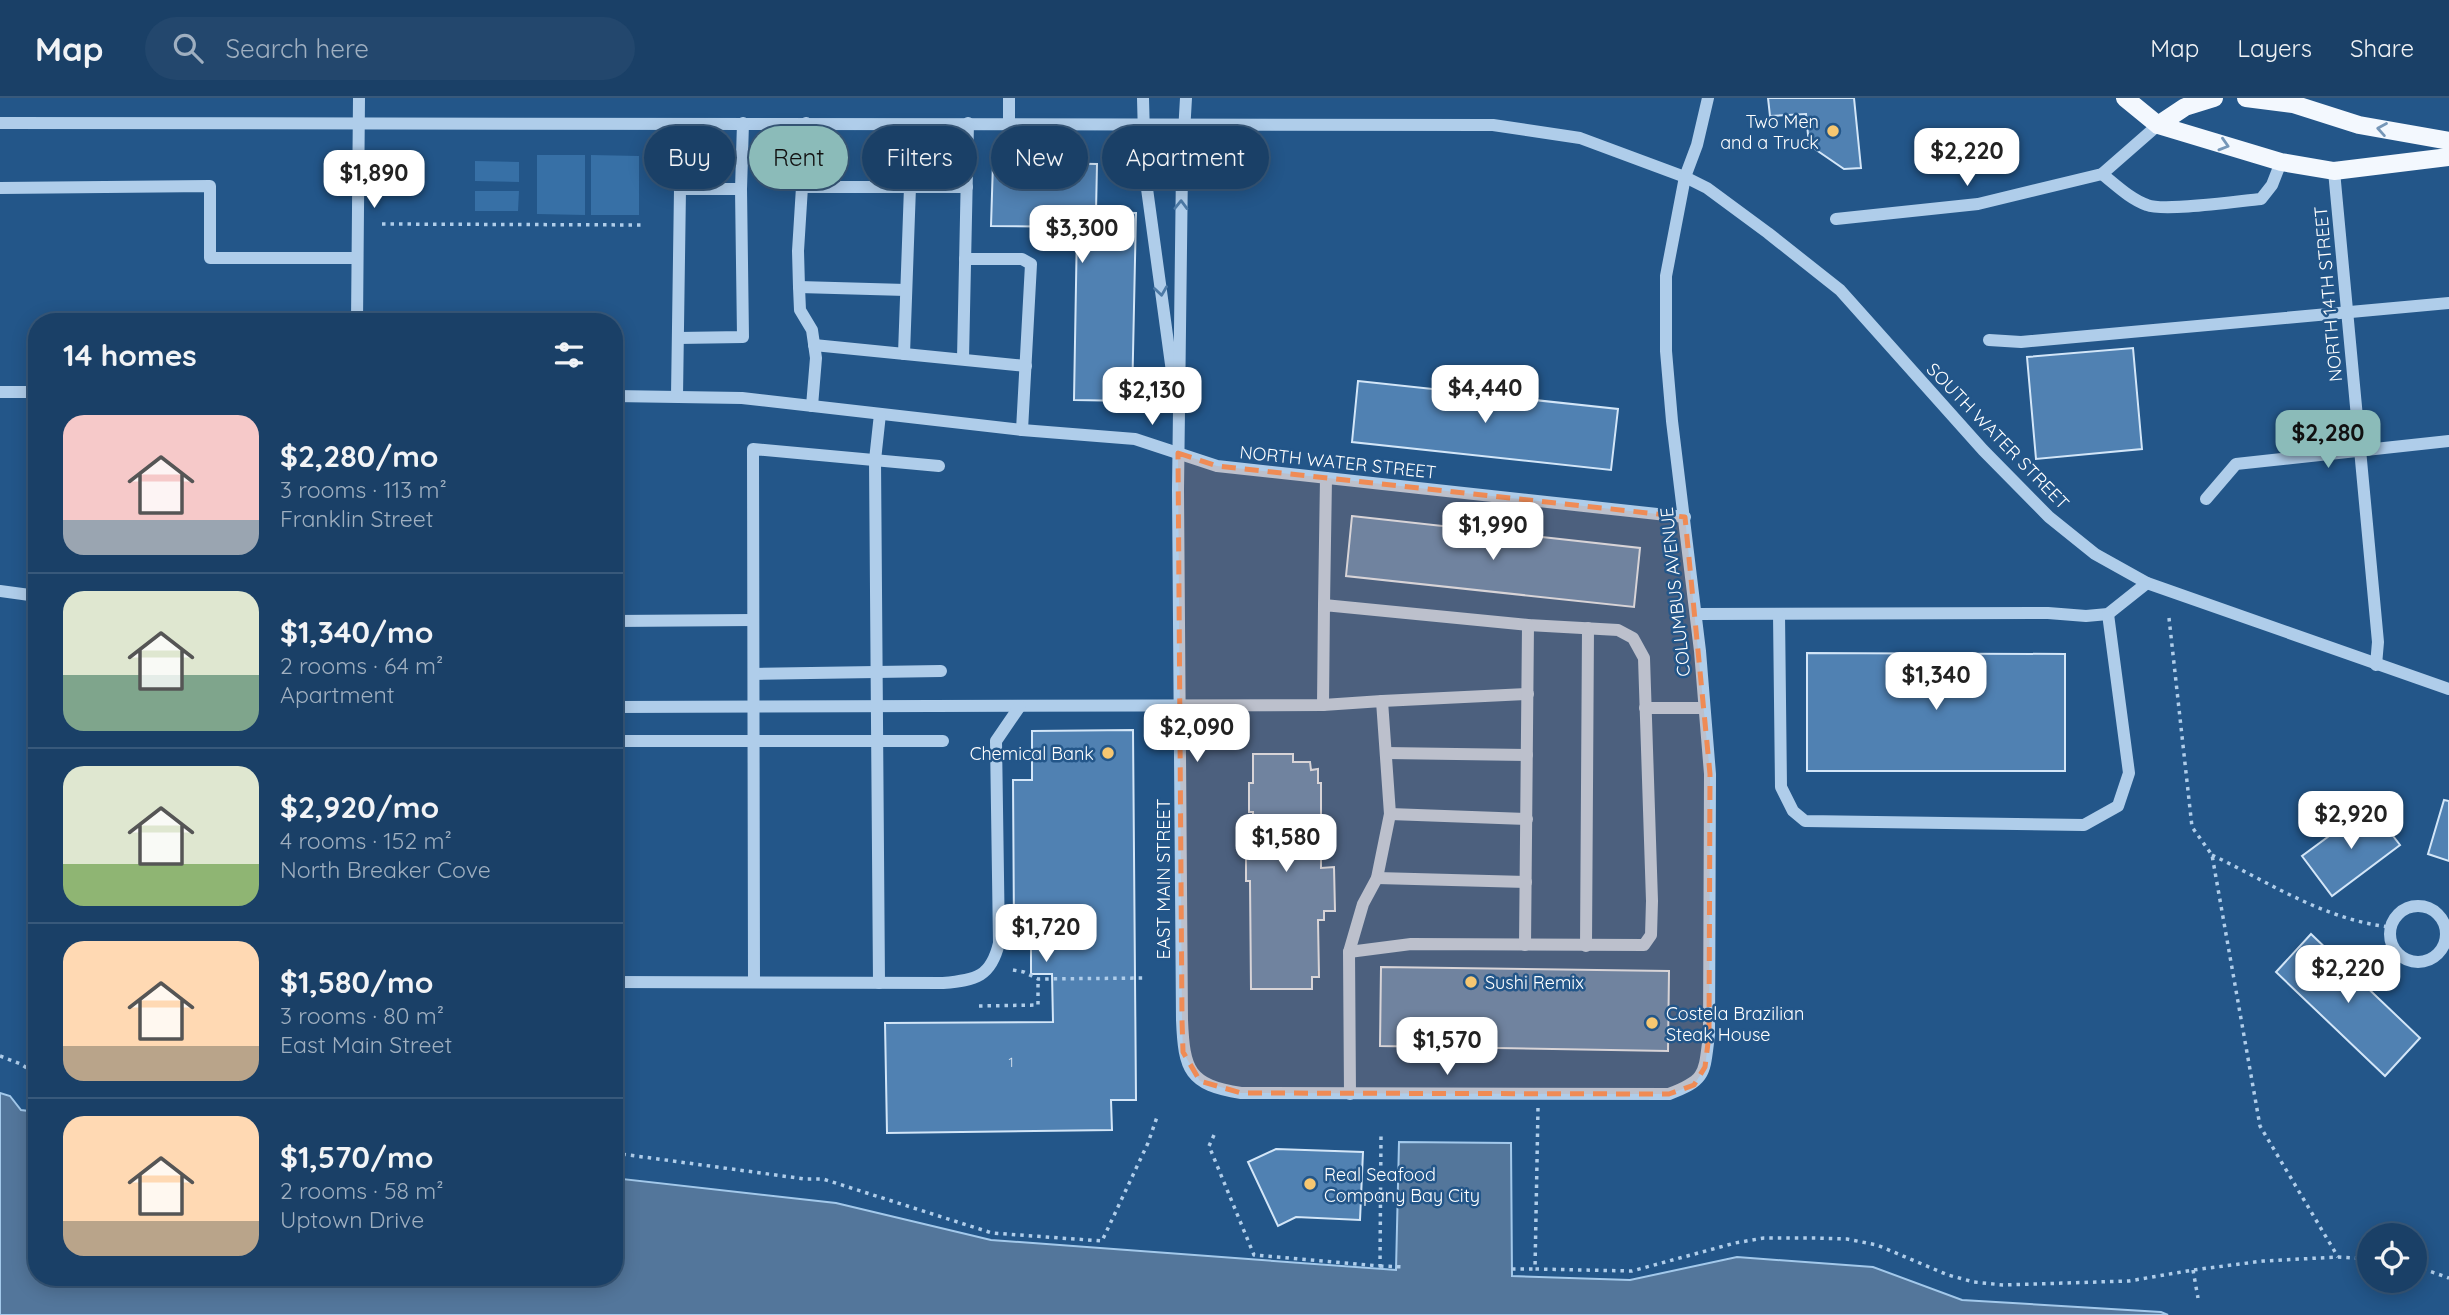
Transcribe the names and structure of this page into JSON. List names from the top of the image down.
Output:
{
  "streets": {
    "street": [
      "NORTH 14TH STREET",
      "SOUTH WATER STREET",
      "NORTH WATER STREET",
      "COLUMBUS AVENUE",
      "EAST MAIN STREET"
    ]
  },
  "crossings": [
    ["NORTH 14TH STREET", "SOUTH WATER STREET"],
    ["SOUTH WATER STREET", "COLUMBUS AVENUE"],
    ["SOUTH WATER STREET", "EAST MAIN STREET"],
    ["NORTH WATER STREET", "COLUMBUS AVENUE"],
    ["NORTH WATER STREET", "EAST MAIN STREET"]
  ],
  "places": [
    "Two Men and a Truck",
    "Chemical Bank",
    "Sushi Remix",
    "Costela Brazilian Steak House",
    "Real Seafood Company Bay City"
  ],
  "house_numbers": ["1"],
  "page": {
    "header": "Map",
    "search": "Search here",
    "nav": ["Map", "Layers", "Share"],
    "chip": [
      "Buy",
      "Rent",
      "Filters",
      "New",
      "Apartment"
    ],
    "price": [
      "$2,220",
      "$1,890",
      "$3,300",
      "$4,440",
      "$2,130",
      "$2,280",
      "$1,990",
      "$1,340",
      "$2,090",
      "$2,920",
      "$1,580",
      "$1,720",
      "$2,220",
      "$1,570"
    ],
    "heading": "14 homes",
    "list": [
      {
        "name": "$2,280/mo",
        "note": "3 rooms · 113 m² · Franklin Street"
      },
      {
        "name": "$1,340/mo",
        "note": "2 rooms · 64 m² · Apartment"
      },
      {
        "name": "$2,920/mo",
        "note": "4 rooms · 152 m² · North Breaker Cove"
      },
      {
        "name": "$1,580/mo",
        "note": "3 rooms · 80 m² · East Main Street"
      },
      {
        "name": "$1,570/mo",
        "note": "2 rooms · 58 m² · Uptown Drive"
      }
    ]
  }
}
